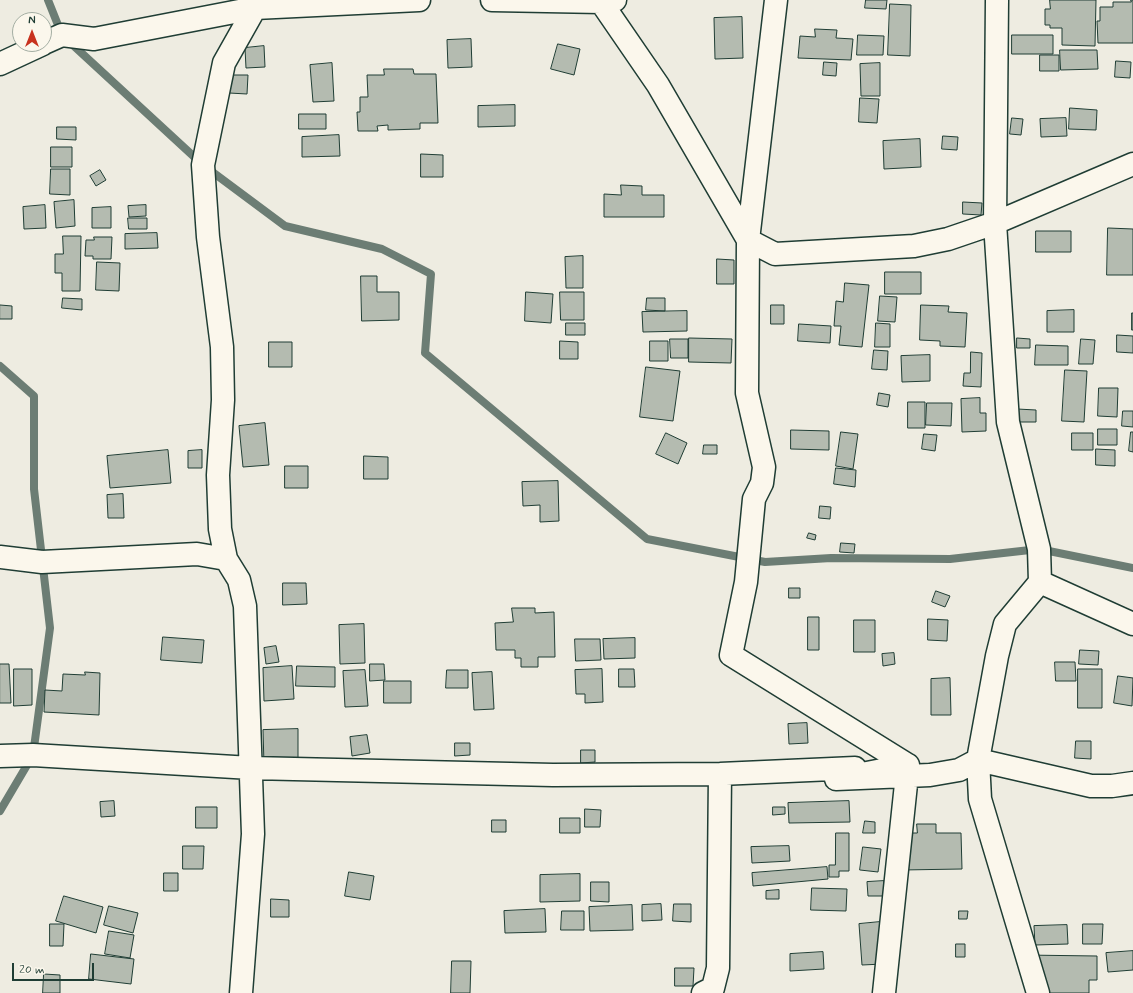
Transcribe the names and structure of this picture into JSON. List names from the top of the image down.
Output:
{
  "scale_bar": "20 m",
  "north": "top"
}
